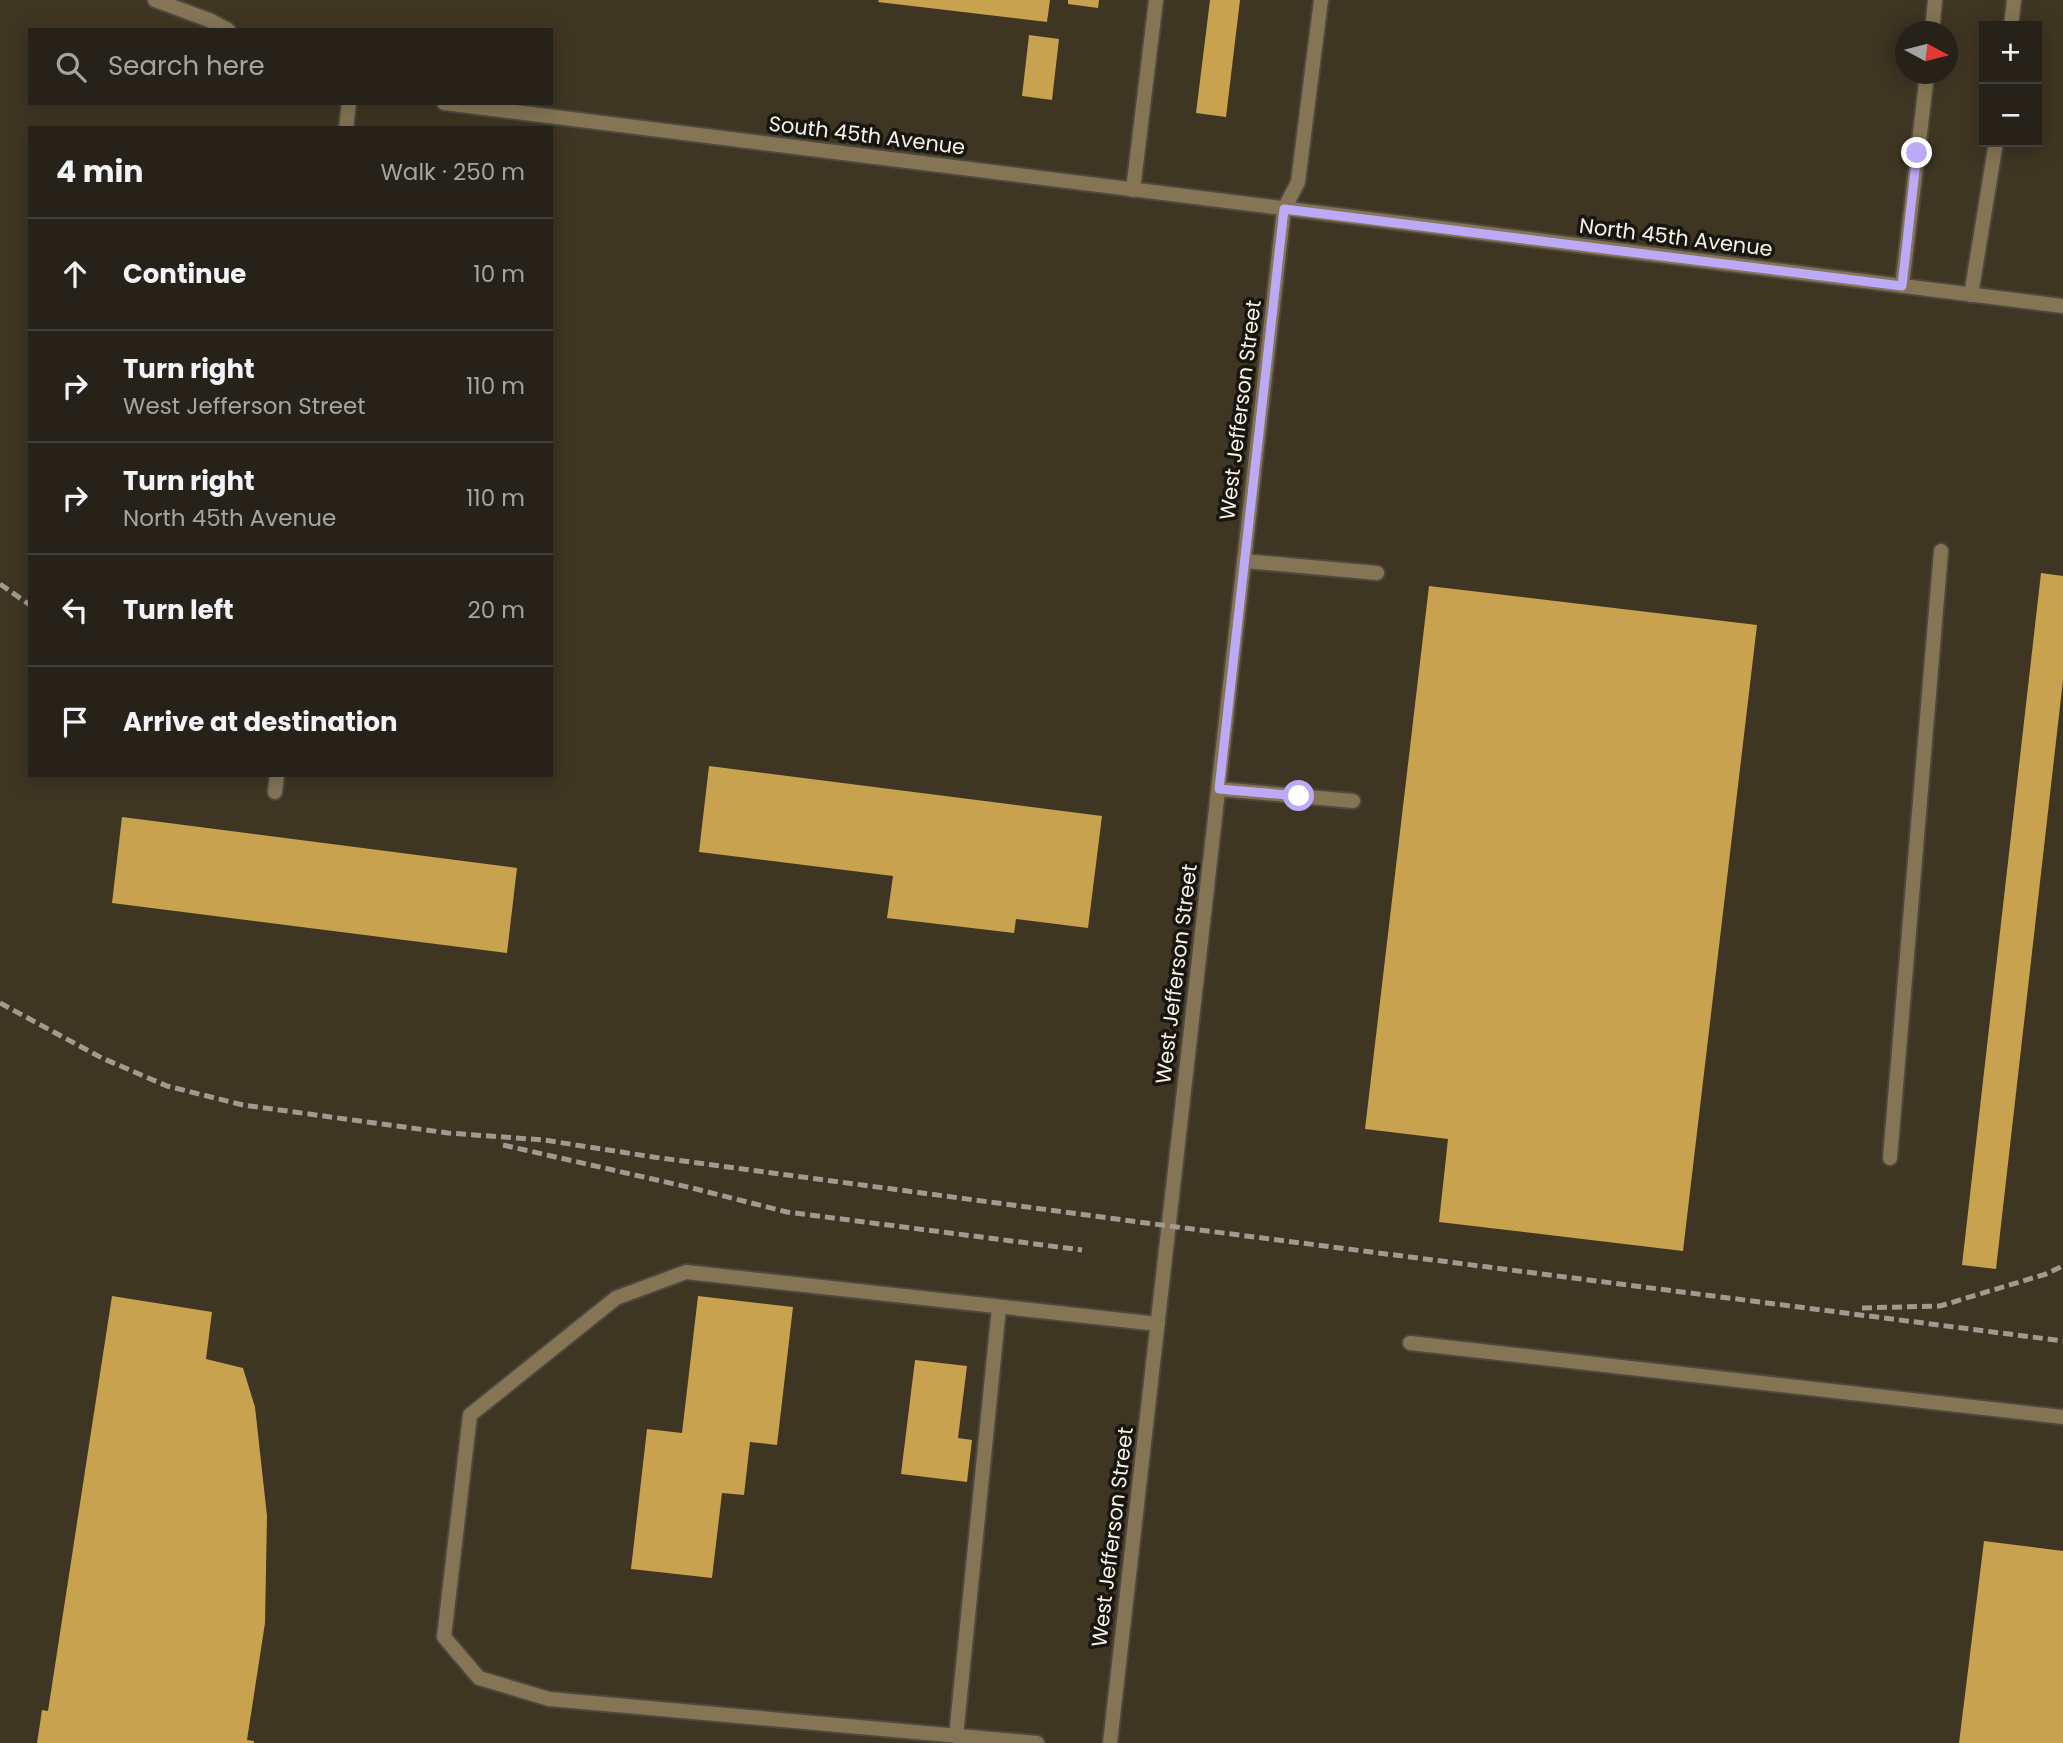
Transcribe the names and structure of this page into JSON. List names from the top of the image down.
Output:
{
  "streets": {
    "street": ["South 45th Avenue", "North 45th Avenue", "West Jefferson Street"]
  },
  "crossings": [
    ["South 45th Avenue", "North 45th Avenue"],
    ["South 45th Avenue", "West Jefferson Street"],
    ["North 45th Avenue", "West Jefferson Street"]
  ],
  "north": "right",
  "page": {
    "map_buttons": ["+", "−"],
    "search": "Search here",
    "heading": ["4 min", "Walk · 250 m"],
    "list": [
      ["Continue", "10 m"],
      ["Turn right", "West Jefferson Street", "110 m"],
      ["Turn right", "North 45th Avenue", "110 m"],
      ["Turn left", "20 m"],
      "Arrive at destination"
    ]
  }
}
